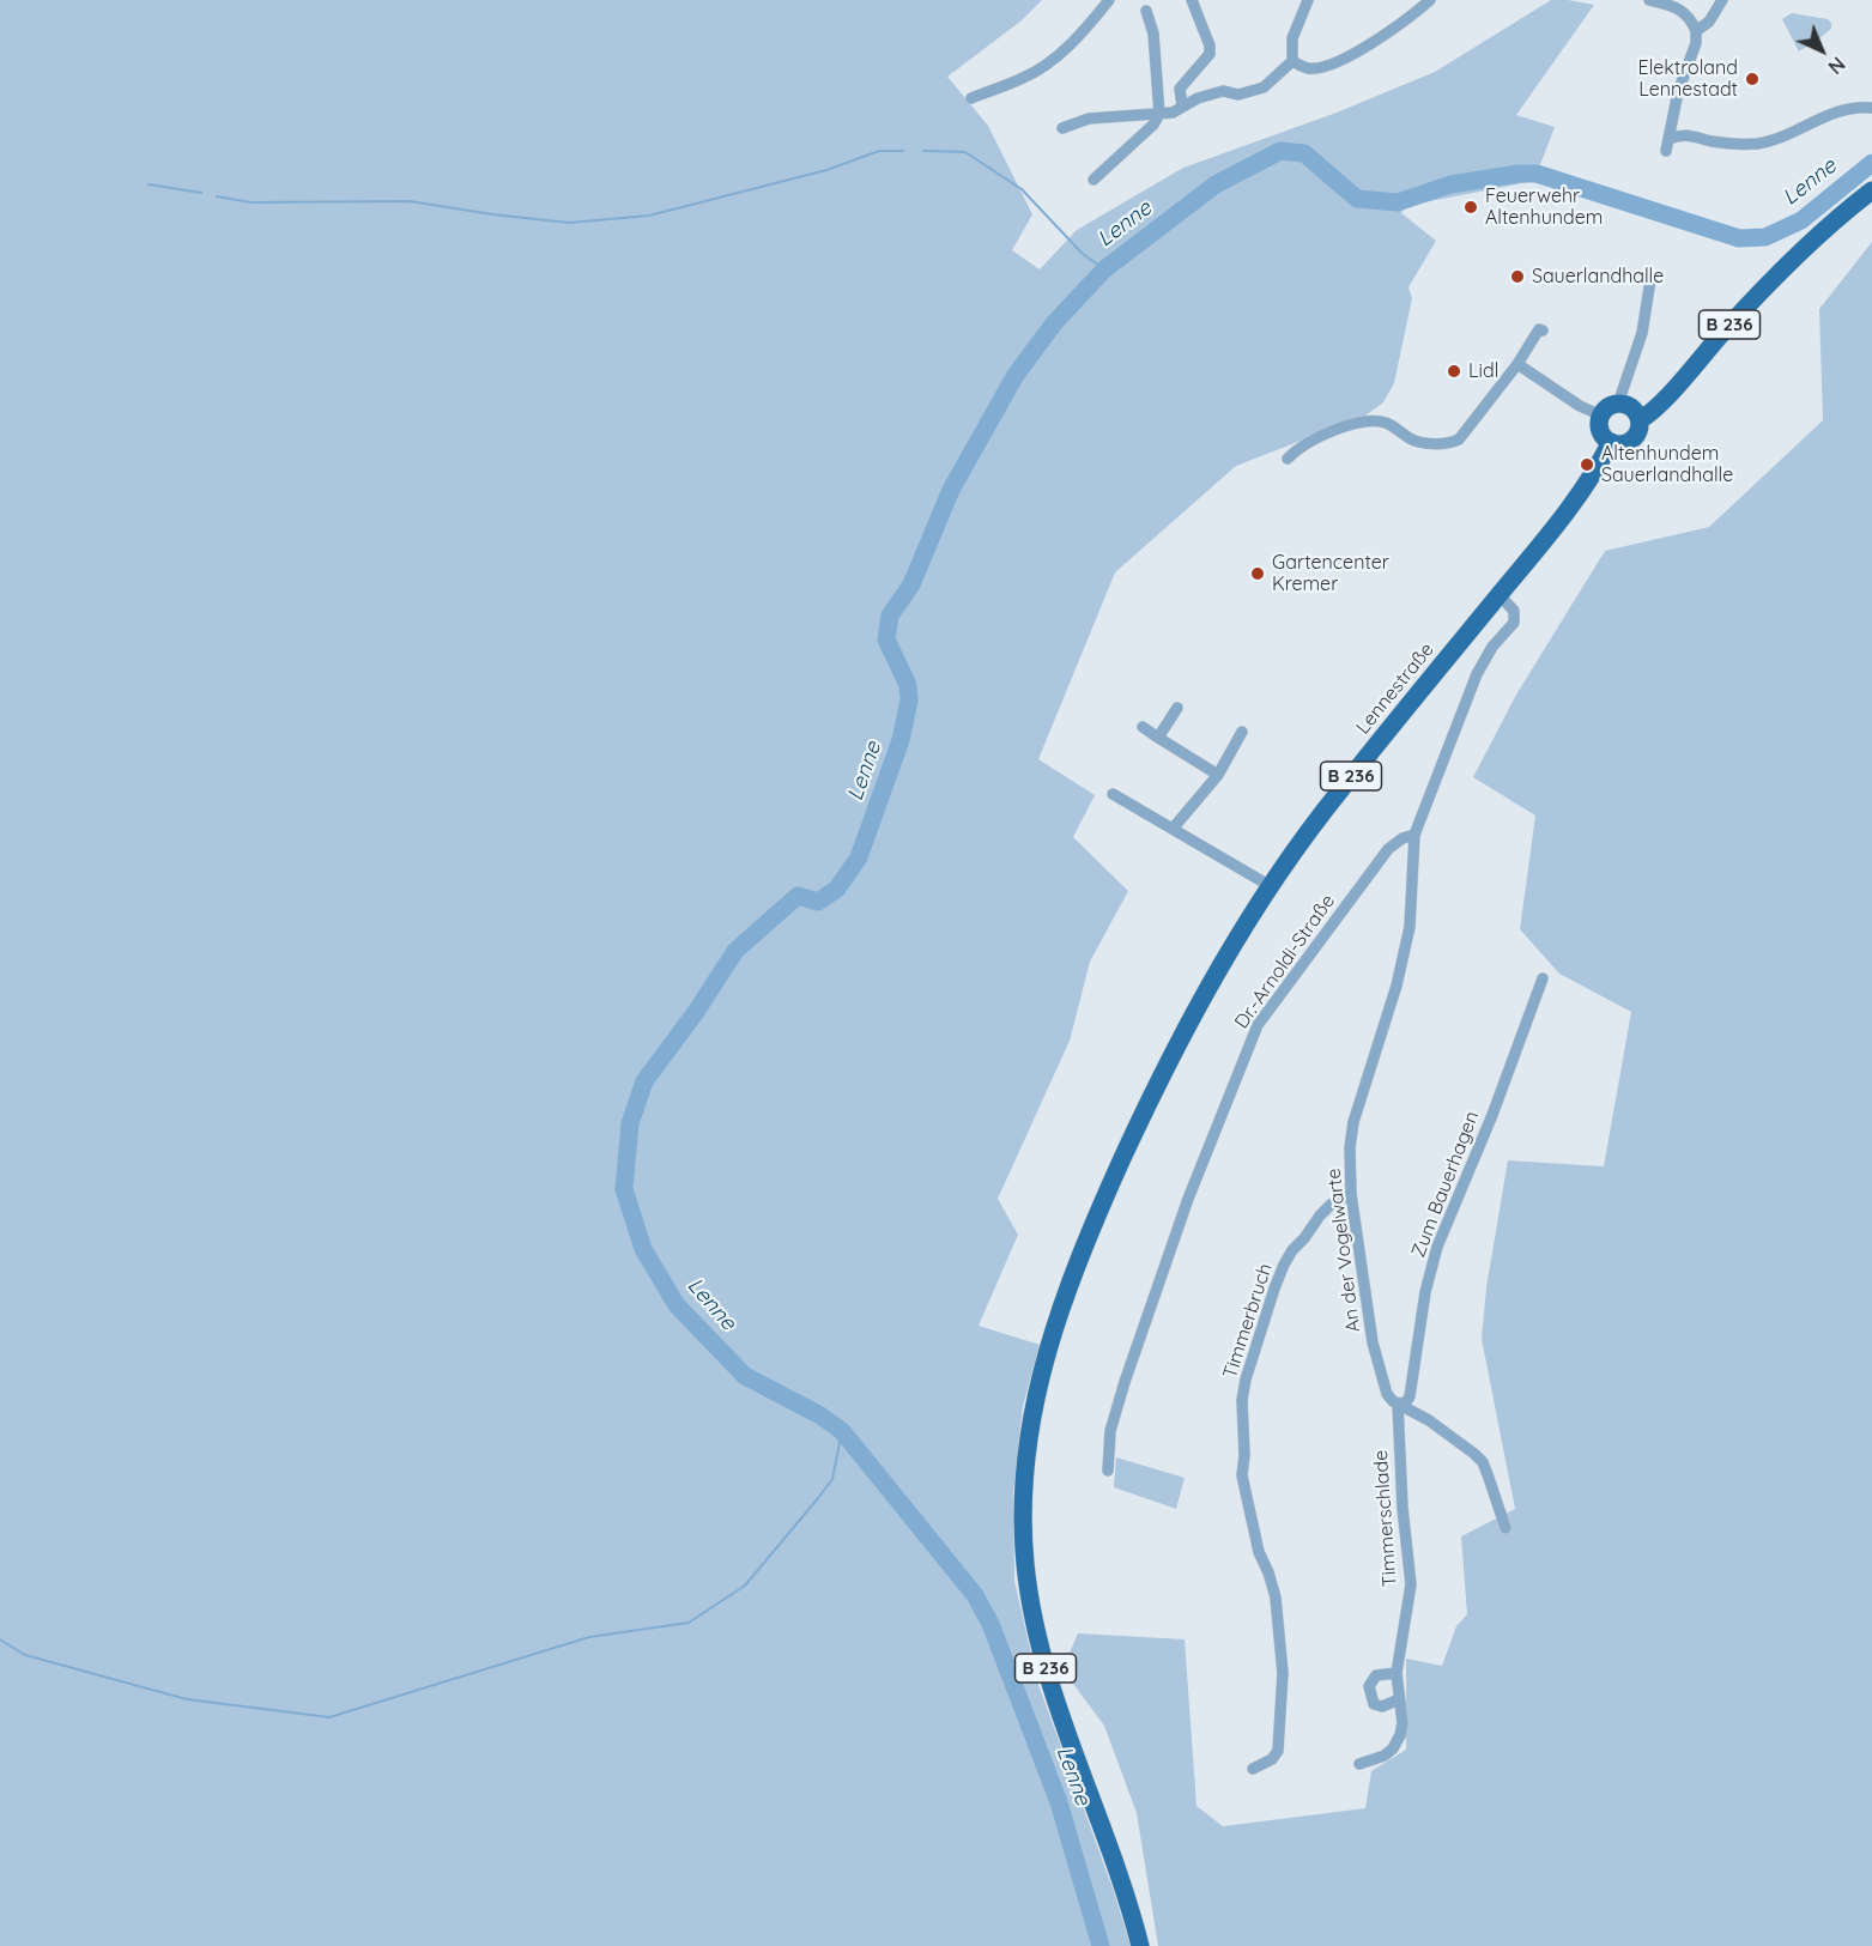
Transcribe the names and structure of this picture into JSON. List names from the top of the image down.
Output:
{
  "streets": {
    "main road": ["B 236", "Lennestraße"],
    "street": [
      "Dr.-Arnoldi-Straße",
      "Zum Bauerhagen",
      "An der Vogelwarte",
      "Timmerbruch",
      "Timmerschlade"
    ]
  },
  "crossings": [
    ["B 236", "Lennestraße"],
    ["Dr.-Arnoldi-Straße", "An der Vogelwarte"],
    ["Zum Bauerhagen", "An der Vogelwarte"],
    ["Zum Bauerhagen", "Timmerschlade"],
    ["An der Vogelwarte", "Timmerbruch"],
    ["An der Vogelwarte", "Timmerschlade"]
  ],
  "water": ["Lenne"],
  "places": [
    "Elektroland Lennestadt",
    "Feuerwehr Altenhundem",
    "Sauerlandhalle",
    "Lidl",
    "Altenhundem Sauerlandhalle",
    "Gartencenter Kremer"
  ],
  "north": "bottom right"
}
